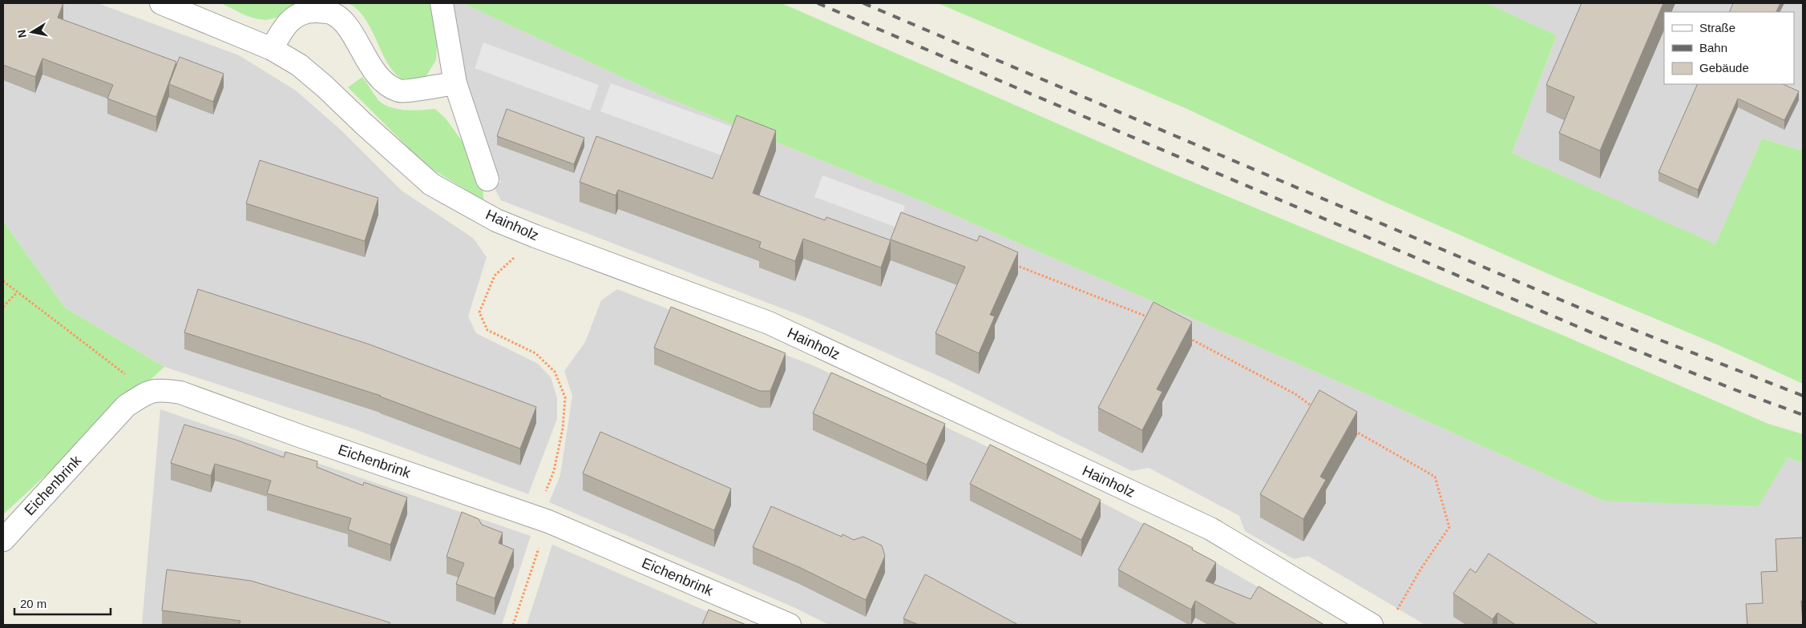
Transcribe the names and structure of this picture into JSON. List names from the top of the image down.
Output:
{
  "streets": {
    "street": ["Hainholz", "Eichenbrink"]
  },
  "legend": ["Straße", "Bahn", "Gebäude"],
  "scale_bar": "20 m",
  "north": "left"
}
